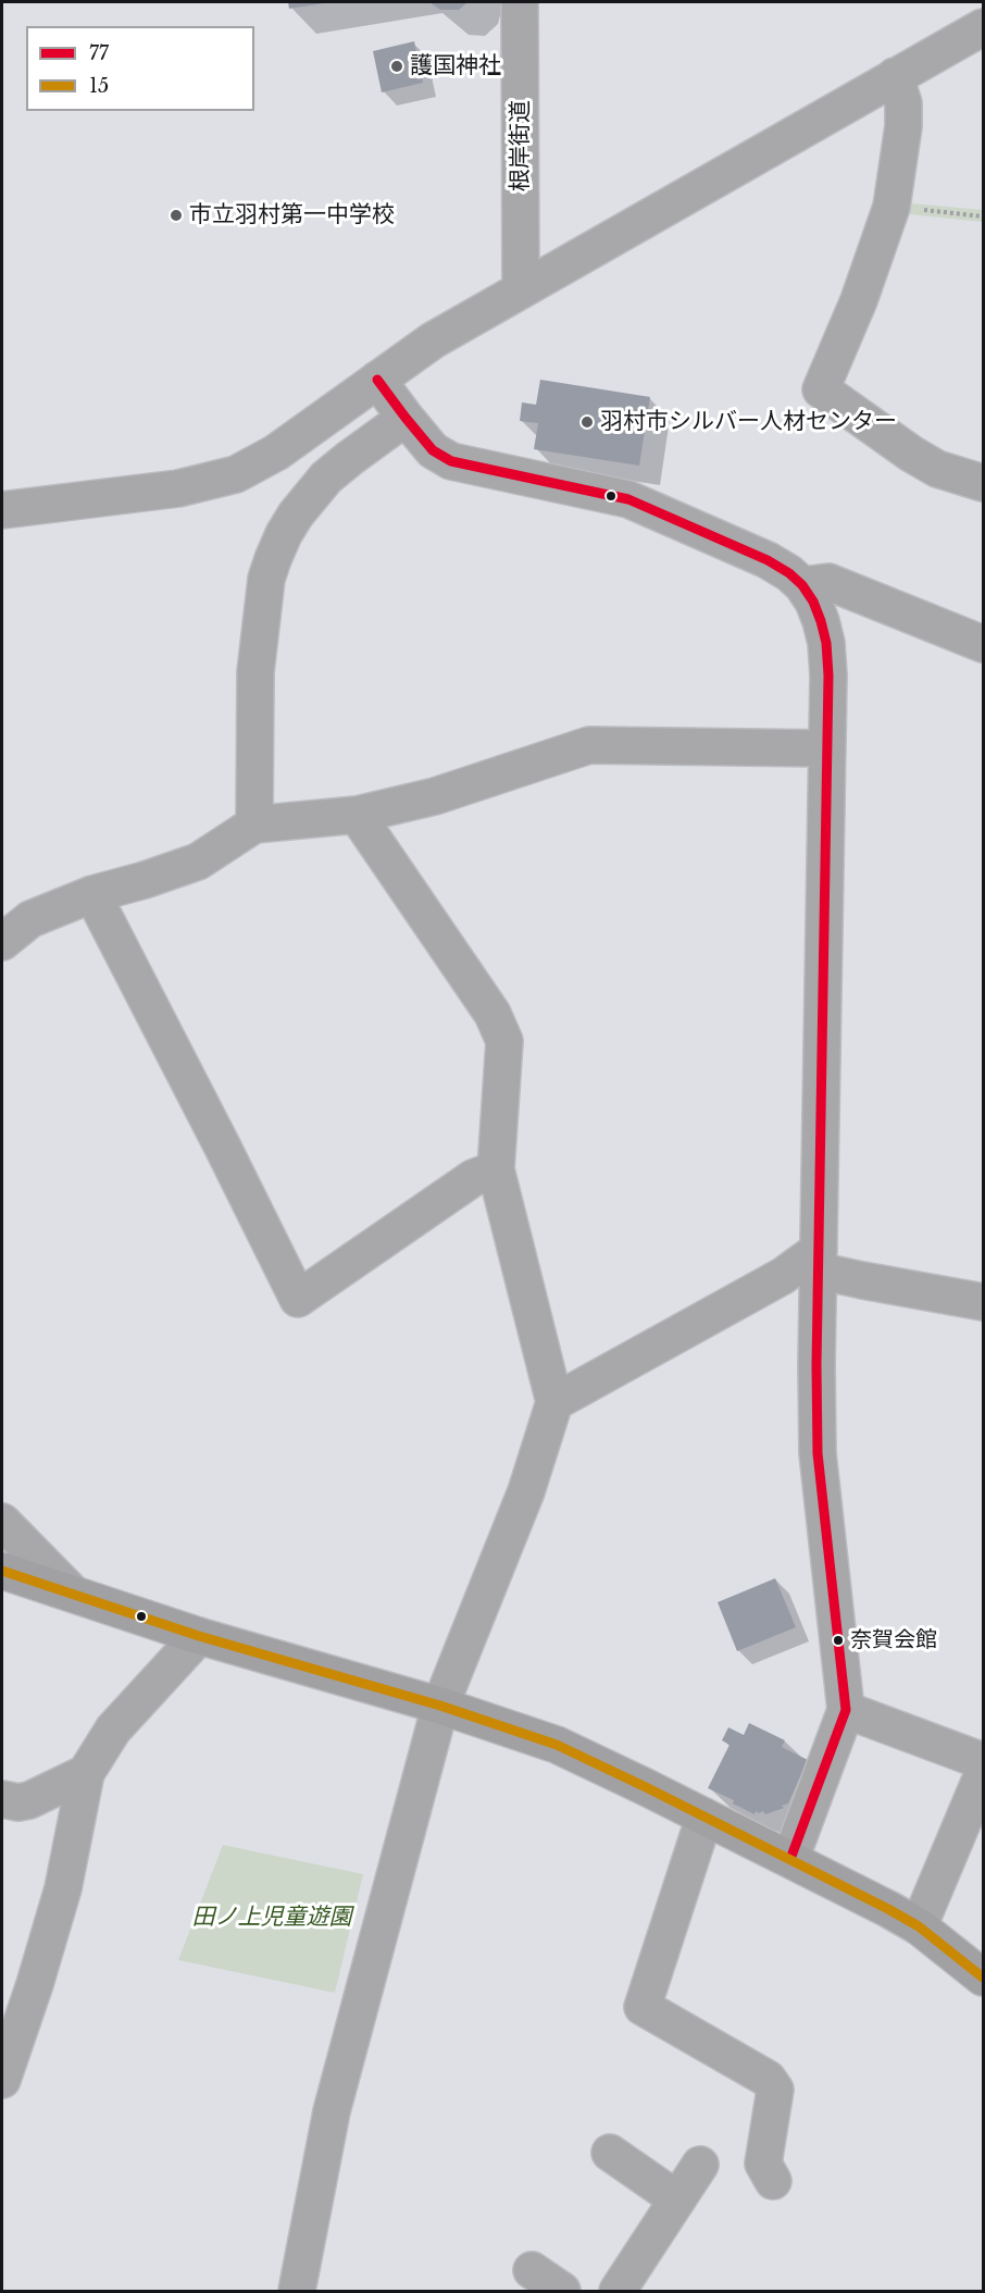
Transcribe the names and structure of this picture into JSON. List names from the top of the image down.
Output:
{
  "streets": {
    "street": ["根岸街道"]
  },
  "parks": ["田ノ上児童遊園"],
  "places": [
    "護国神社",
    "市立羽村第一中学校",
    "羽村市シルバー人材センター",
    "奈賀会館"
  ],
  "lines": ["transit line 77", "transit line 15"],
  "legend": ["77", "15"]
}
